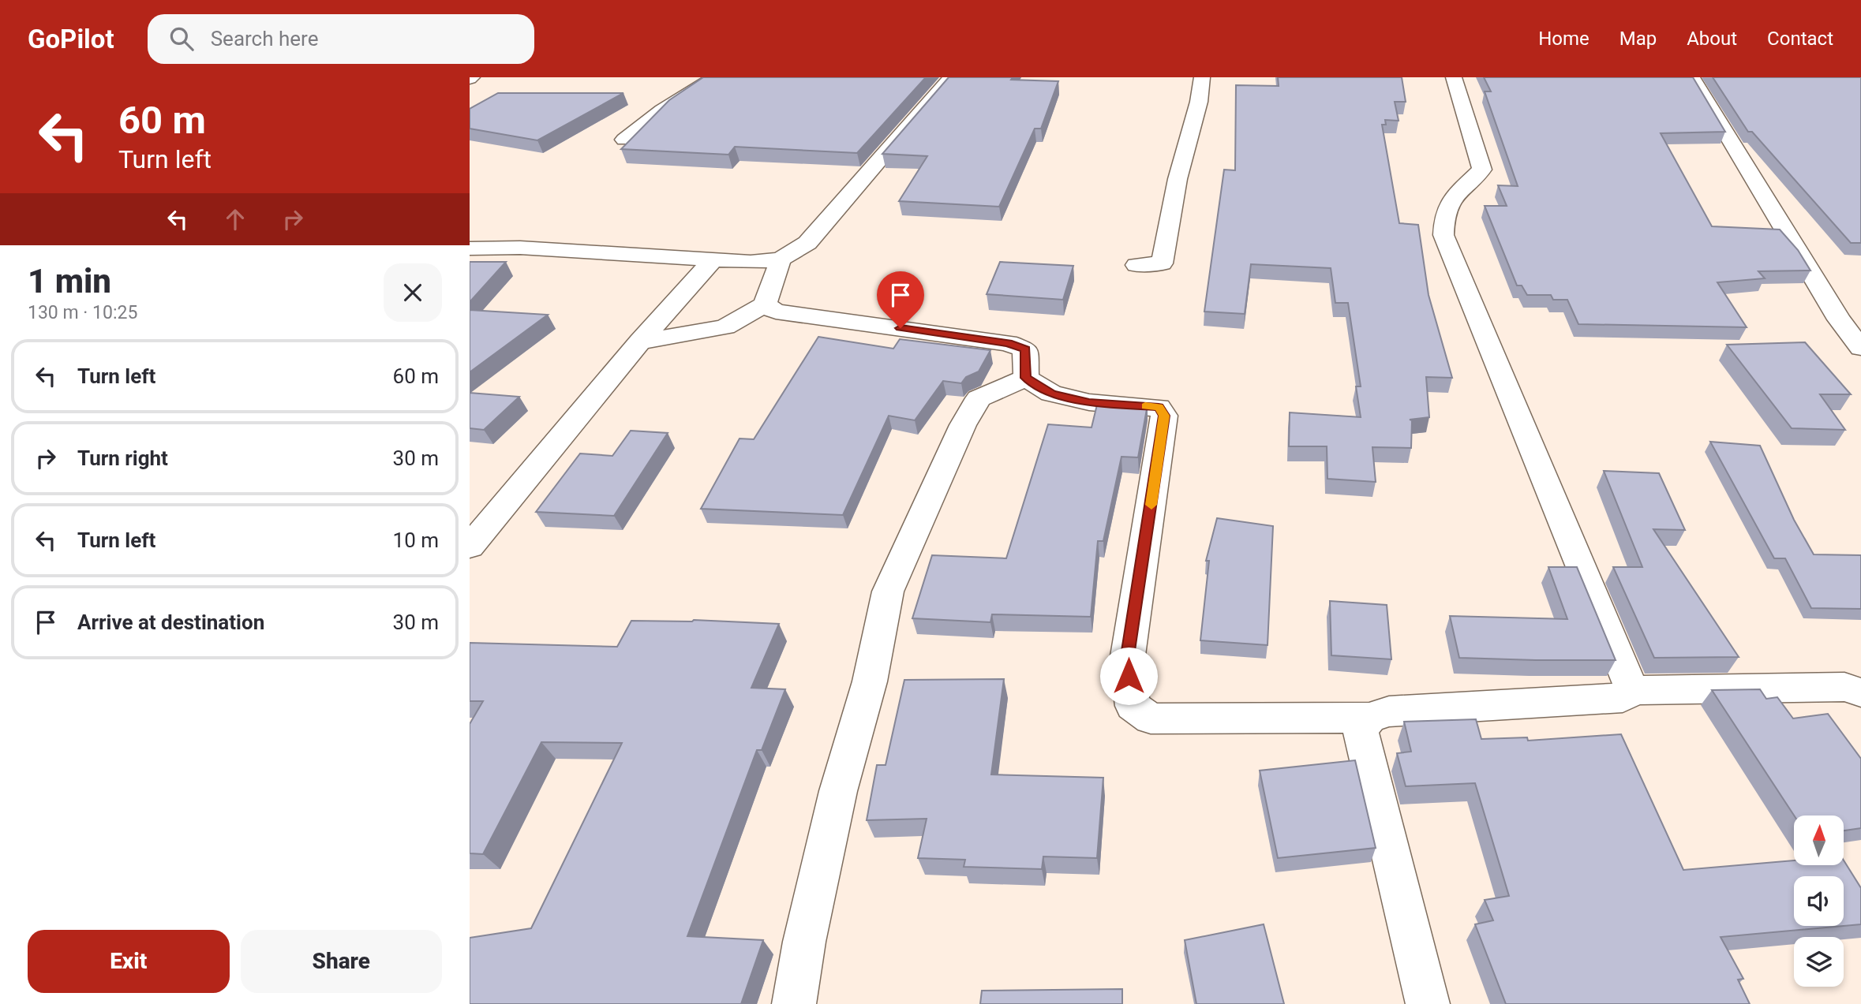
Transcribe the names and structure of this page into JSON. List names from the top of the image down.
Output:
{
  "north": "top",
  "page": {
    "header": "GoPilot",
    "search": "Search here",
    "nav": [
      "Home",
      "Map",
      "About",
      "Contact"
    ],
    "turn": ["60 m", "Turn left"],
    "heading": ["1 min", "130 m · 10:25"],
    "list": [
      {
        "name": "Turn left",
        "value": "60 m"
      },
      {
        "name": "Turn right",
        "value": "30 m"
      },
      {
        "name": "Turn left",
        "value": "10 m"
      },
      {
        "name": "Arrive at destination",
        "value": "30 m"
      }
    ],
    "buttons": ["Exit", "Share"]
  }
}
